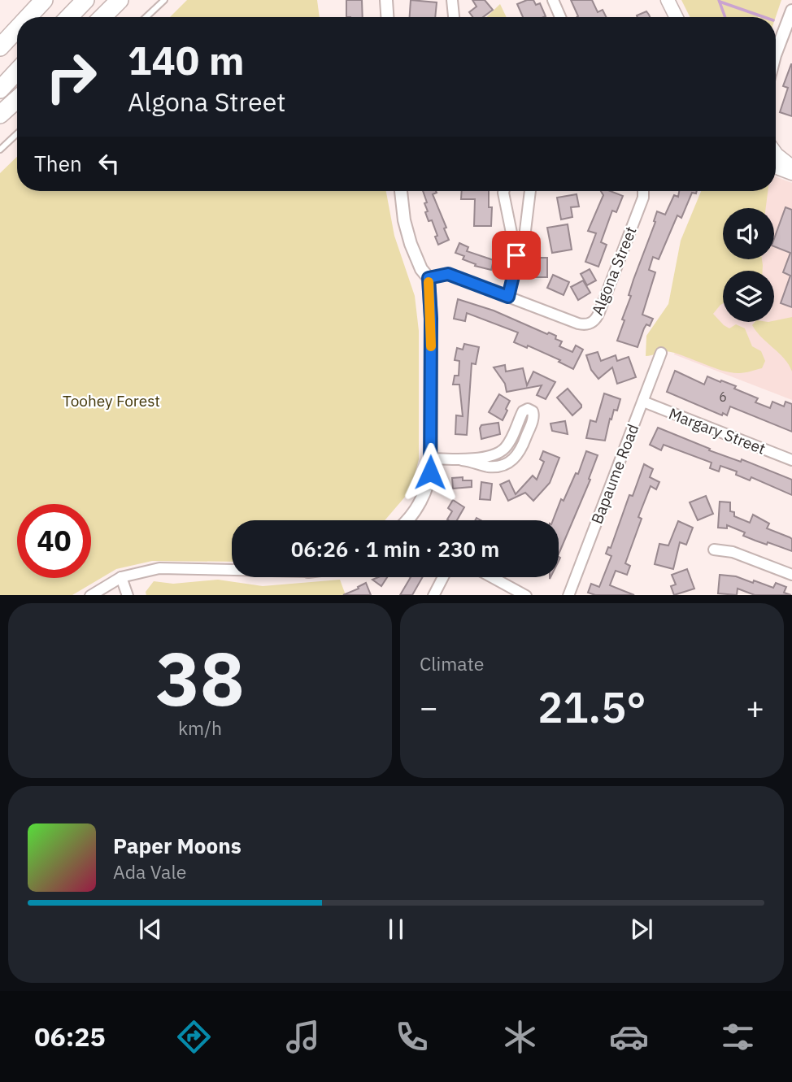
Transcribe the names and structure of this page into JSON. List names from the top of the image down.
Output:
{
  "streets": {
    "street": ["Algona Street", "Margary Street", "Bapaume Road"]
  },
  "crossings": [
    ["Margary Street", "Bapaume Road"]
  ],
  "parks": ["Toohey Forest"],
  "house_numbers": ["6"],
  "page": {
    "turn": ["140 m", "Algona Street"],
    "then": "Then",
    "limit": "40",
    "trip": "06:26 · 1 min · 230 m",
    "tile": [
      ["38", "km/h"],
      "Climate"
    ],
    "heat": ["−", "21.5°", "+"],
    "song": ["Paper Moons", "Ada Vale"],
    "tabs": "06:25"
  }
}
